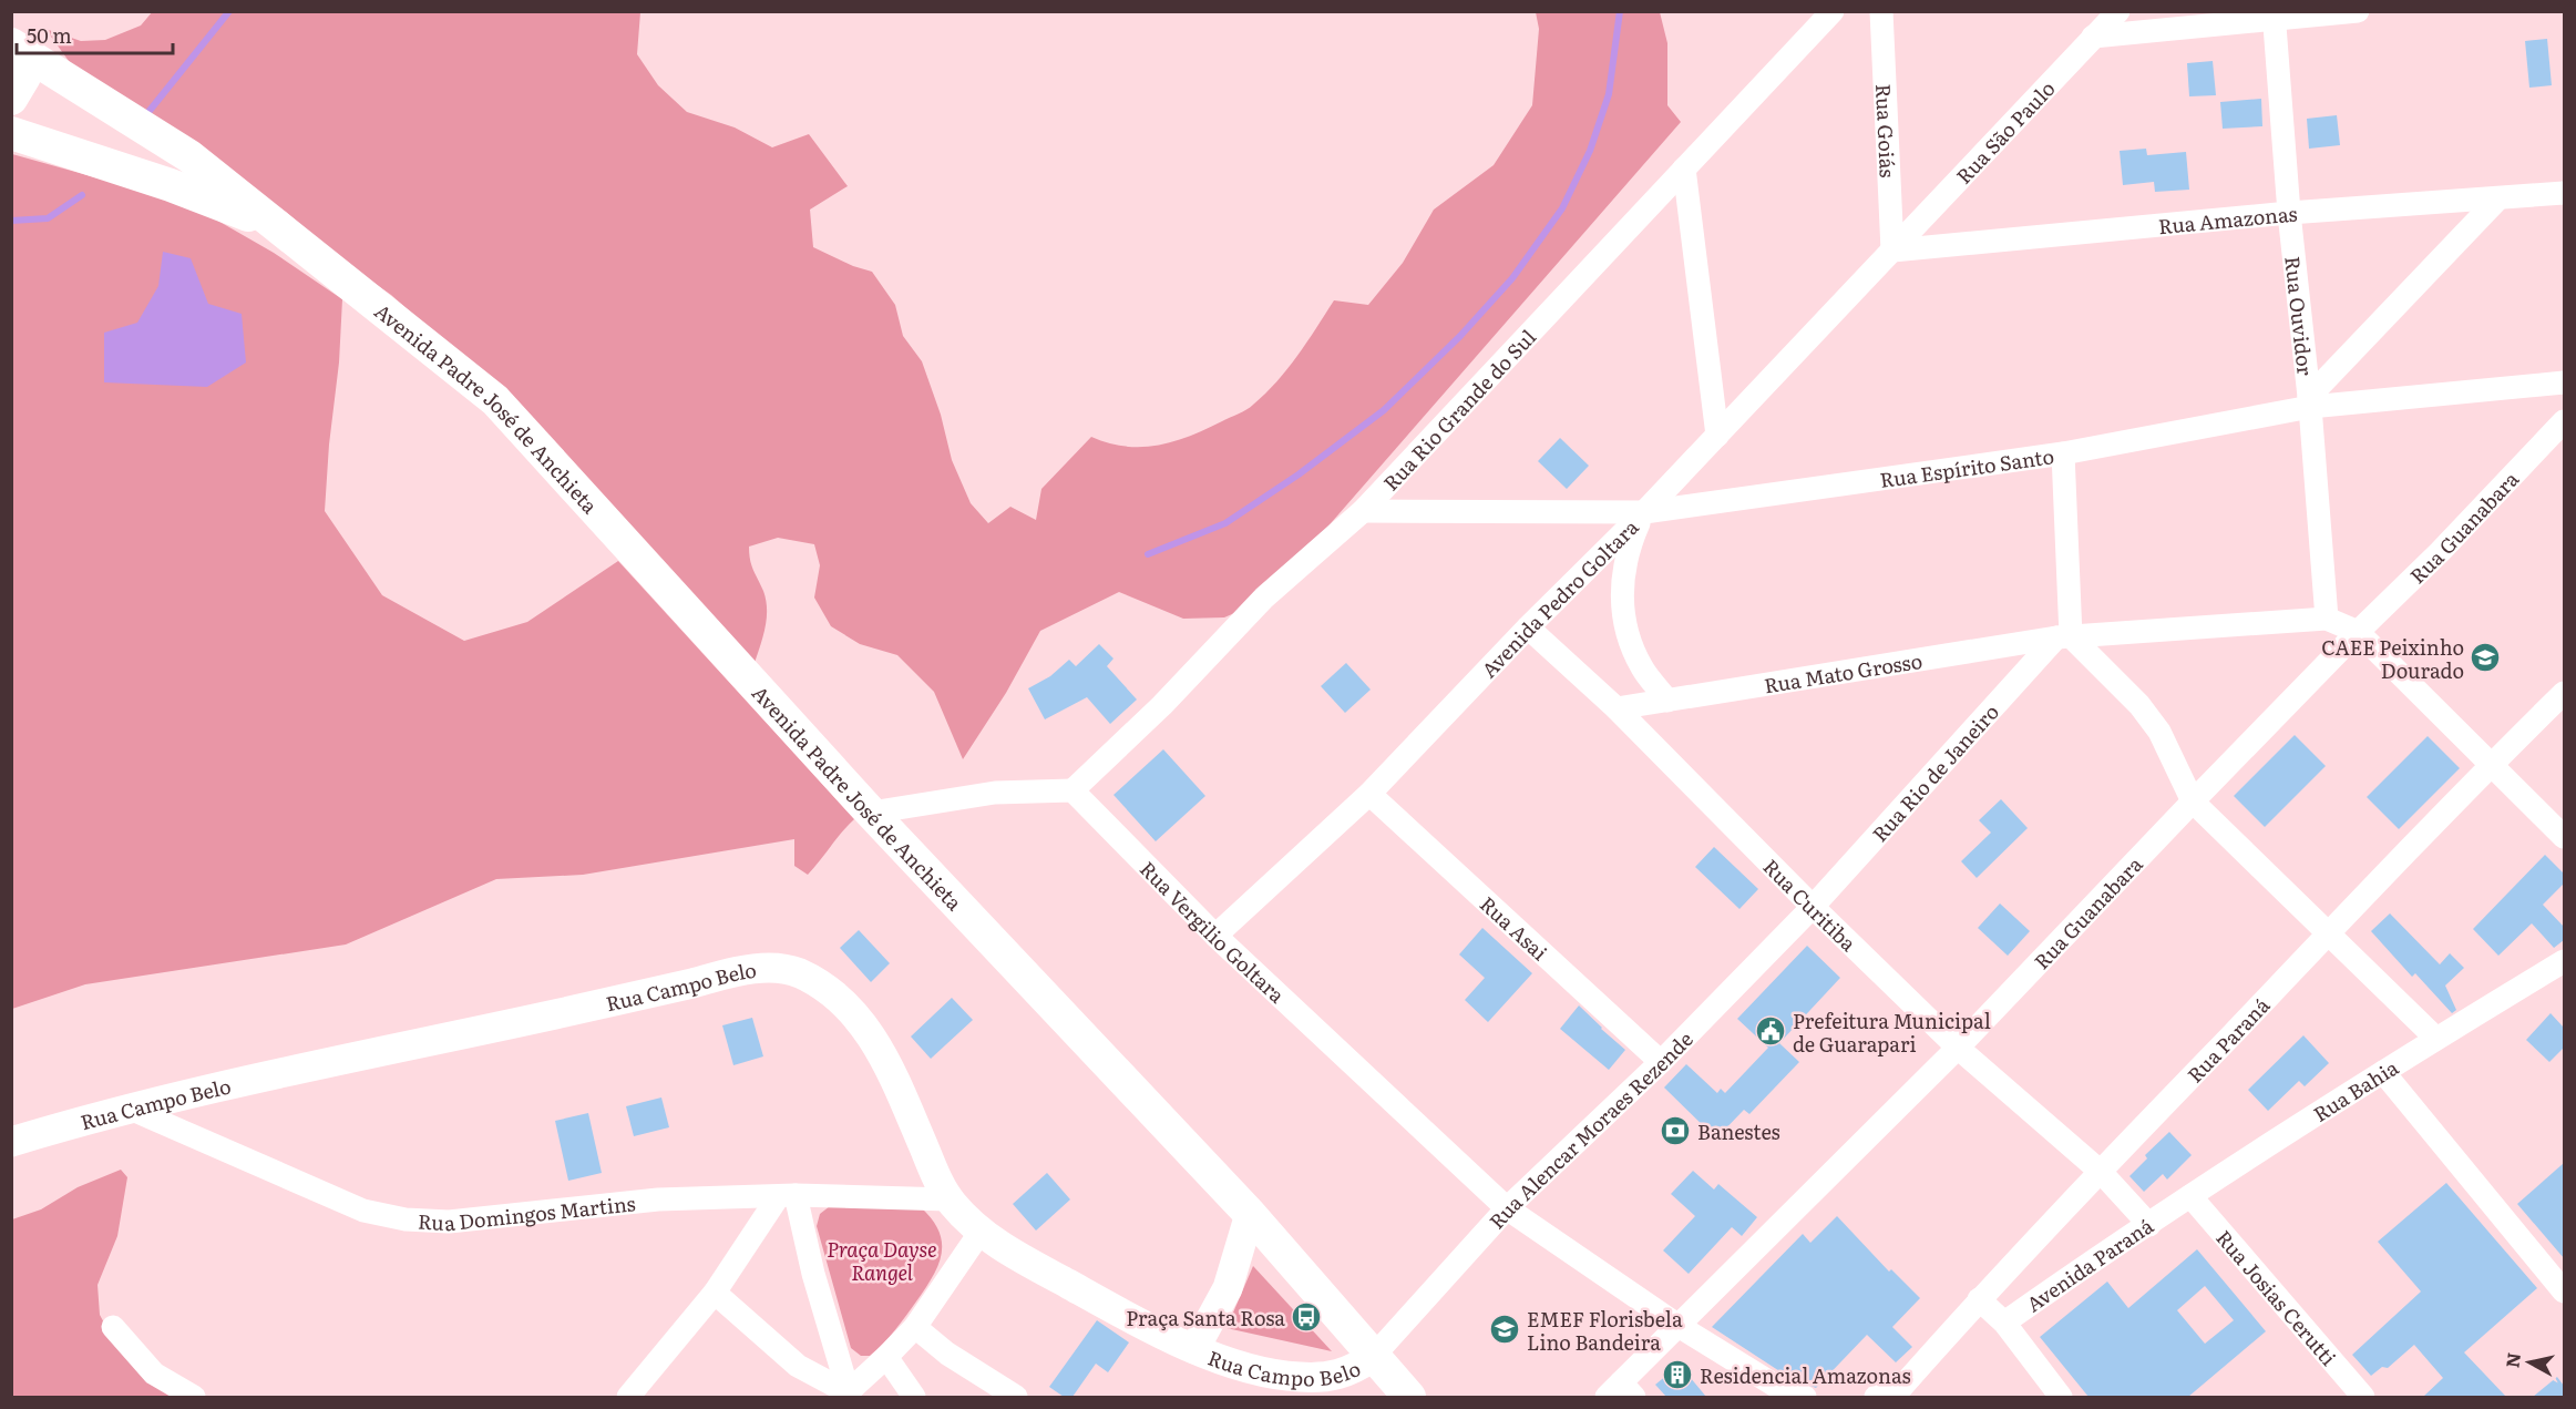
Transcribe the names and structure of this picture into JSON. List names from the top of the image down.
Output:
{
  "streets": {
    "main road": ["Avenida Padre José de Anchieta"],
    "street": [
      "Rua Goiás",
      "Rua São Paulo",
      "Rua Amazonas",
      "Rua Ouvidor",
      "Rua Rio Grande do Sul",
      "Rua Espírito Santo",
      "Rua Guanabara",
      "Avenida Pedro Goltara",
      "Rua Mato Grosso",
      "Rua Rio de Janeiro",
      "Rua Curitiba",
      "Rua Asai",
      "Rua Vergilio Goltara",
      "Rua Campo Belo",
      "Rua Paraná",
      "Rua Bahia",
      "Rua Alencar Moraes Rezende",
      "Rua Domingos Martins",
      "Avenida Paraná",
      "Rua Josias Cerutti"
    ]
  },
  "crossings": [
    ["Rua Goiás", "Rua São Paulo"],
    ["Rua Goiás", "Rua Amazonas"],
    ["Rua Goiás", "Avenida Pedro Goltara"],
    ["Rua São Paulo", "Rua Amazonas"],
    ["Rua São Paulo", "Avenida Pedro Goltara"],
    ["Rua Amazonas", "Rua Ouvidor"],
    ["Rua Amazonas", "Avenida Pedro Goltara"],
    ["Rua Ouvidor", "Rua Espírito Santo"],
    ["Avenida Padre José de Anchieta", "Rua Campo Belo"],
    ["Avenida Padre José de Anchieta", "Rua Alencar Moraes Rezende"],
    ["Rua Rio Grande do Sul", "Rua Espírito Santo"],
    ["Rua Rio Grande do Sul", "Rua Vergilio Goltara"],
    ["Rua Espírito Santo", "Avenida Pedro Goltara"],
    ["Rua Guanabara", "Rua Curitiba"],
    ["Rua Guanabara", "Rua Vergilio Goltara"],
    ["Avenida Pedro Goltara", "Rua Curitiba"],
    ["Avenida Pedro Goltara", "Rua Asai"],
    ["Avenida Pedro Goltara", "Rua Vergilio Goltara"],
    ["Rua Mato Grosso", "Rua Rio de Janeiro"],
    ["Rua Mato Grosso", "Rua Curitiba"],
    ["Rua Rio de Janeiro", "Rua Curitiba"],
    ["Rua Rio de Janeiro", "Rua Alencar Moraes Rezende"],
    ["Rua Curitiba", "Rua Paraná"],
    ["Rua Curitiba", "Rua Alencar Moraes Rezende"],
    ["Rua Curitiba", "Avenida Paraná"],
    ["Rua Asai", "Rua Alencar Moraes Rezende"],
    ["Rua Vergilio Goltara", "Rua Alencar Moraes Rezende"],
    ["Rua Campo Belo", "Rua Alencar Moraes Rezende"],
    ["Rua Campo Belo", "Rua Domingos Martins"],
    ["Rua Paraná", "Avenida Paraná"],
    ["Rua Bahia", "Avenida Paraná"],
    ["Rua Bahia", "Rua Josias Cerutti"]
  ],
  "parks": ["Praça Dayse Rangel"],
  "places": {
    "school or university": ["CAEE Peixinho Dourado", "EMEF Florisbela Lino Bandeira"],
    "public building": ["Prefeitura Municipal de Guarapari"],
    "bank": ["Banestes"],
    "bus stop": ["Praça Santa Rosa"],
    "building": ["Residencial Amazonas"]
  },
  "scale_bar": "50 m",
  "north": "left"
}
